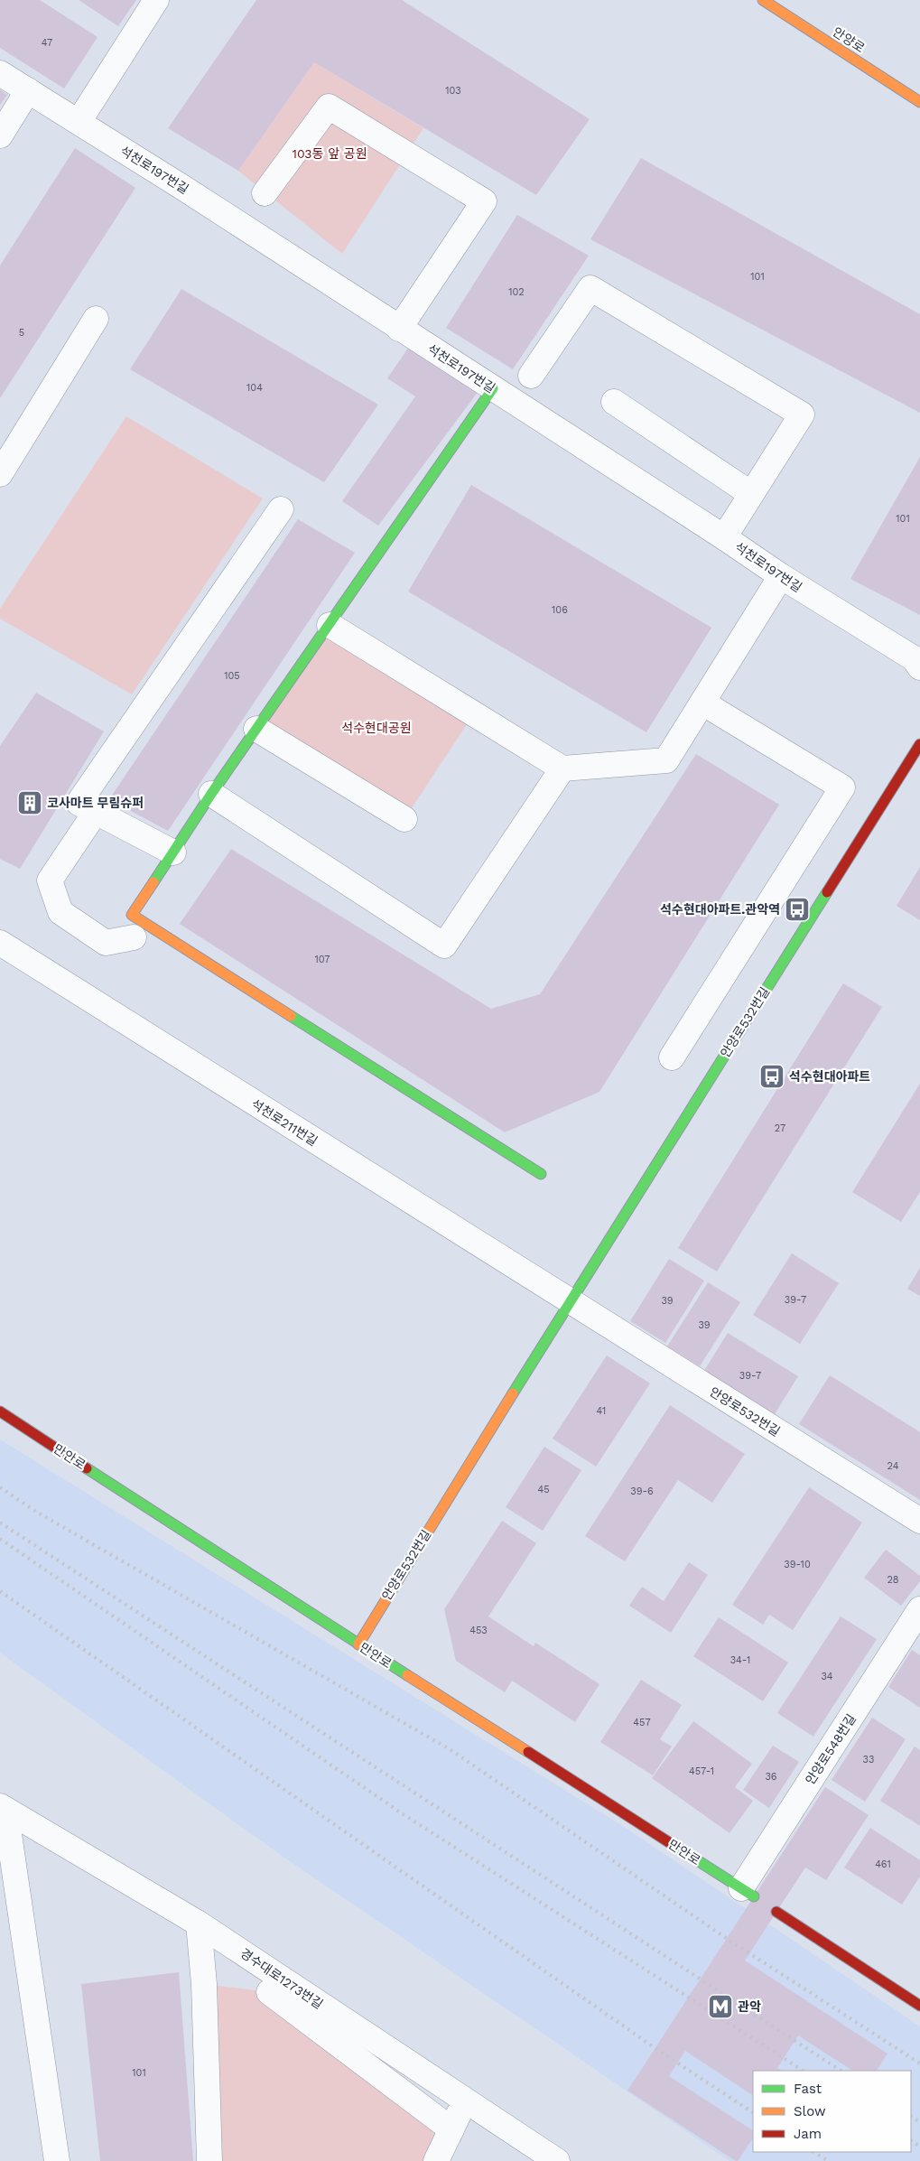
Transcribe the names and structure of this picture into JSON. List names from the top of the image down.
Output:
{
  "streets": {
    "street": [
      "안양로",
      "석천로197번길",
      "안양로532번길",
      "석천로211번길",
      "만안로",
      "안양로548번길",
      "경수대로1273번길"
    ]
  },
  "crossings": [
    ["안양로532번길", "석천로211번길"],
    ["안양로532번길", "만안로"],
    ["만안로", "안양로548번길"]
  ],
  "parks": ["103동 앞 공원", "석수현대공원"],
  "places": {
    "building": ["코사마트 무림슈퍼"],
    "bus stop": ["석수현대아파트.관악역", "석수현대아파트"],
    "metro station": ["관악"]
  },
  "house_numbers": [
    "47",
    "103",
    "101",
    "102",
    "5",
    "104",
    "101",
    "106",
    "105",
    "107",
    "27",
    "39-7",
    "39",
    "39",
    "39-7",
    "41",
    "24",
    "45",
    "39-6",
    "39-10",
    "28",
    "453",
    "34-1",
    "34",
    "457",
    "33",
    "457-1",
    "36",
    "461",
    "101"
  ],
  "legend": ["Fast", "Slow", "Jam"]
}
